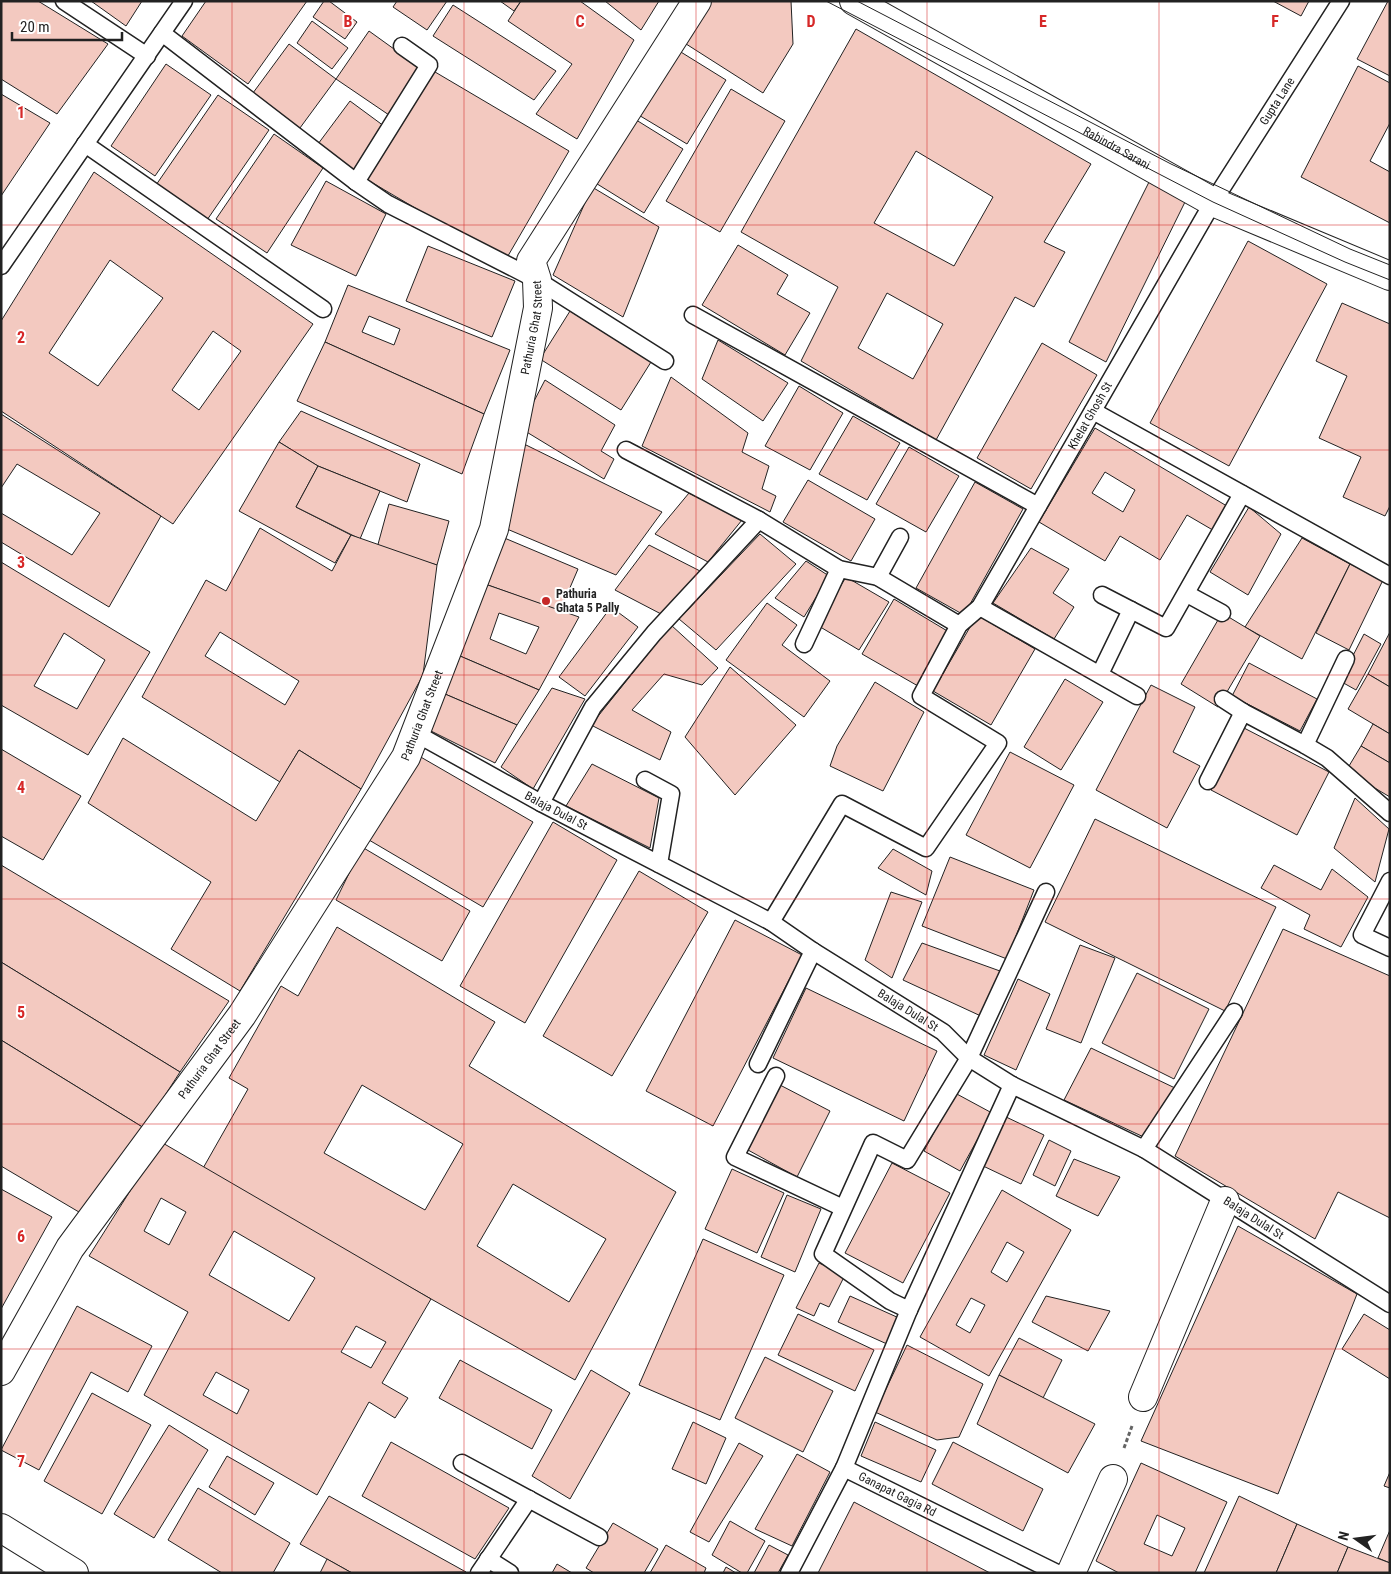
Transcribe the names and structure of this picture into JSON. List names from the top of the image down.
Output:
{
  "streets": {
    "street": ["Rabindra Sarani", "Pathuria Ghat Street"],
    "lane": [
      "Gupta Lane",
      "Khelat Ghosh St",
      "Balaja Dulal St",
      "Ganapat Gagia Rd"
    ]
  },
  "crossings": [
    ["Gupta Lane", "Rabindra Sarani"],
    ["Gupta Lane", "Khelat Ghosh St"],
    ["Rabindra Sarani", "Khelat Ghosh St"],
    ["Pathuria Ghat Street", "Balaja Dulal St"]
  ],
  "places": ["Pathuria Ghata 5 Pally"],
  "scale_bar": "20 m",
  "north": "left",
  "grid": {
    "columns": [
      "B",
      "C",
      "D",
      "E",
      "F"
    ],
    "rows": [
      "1",
      "2",
      "3",
      "4",
      "5",
      "6",
      "7"
    ]
  }
}
